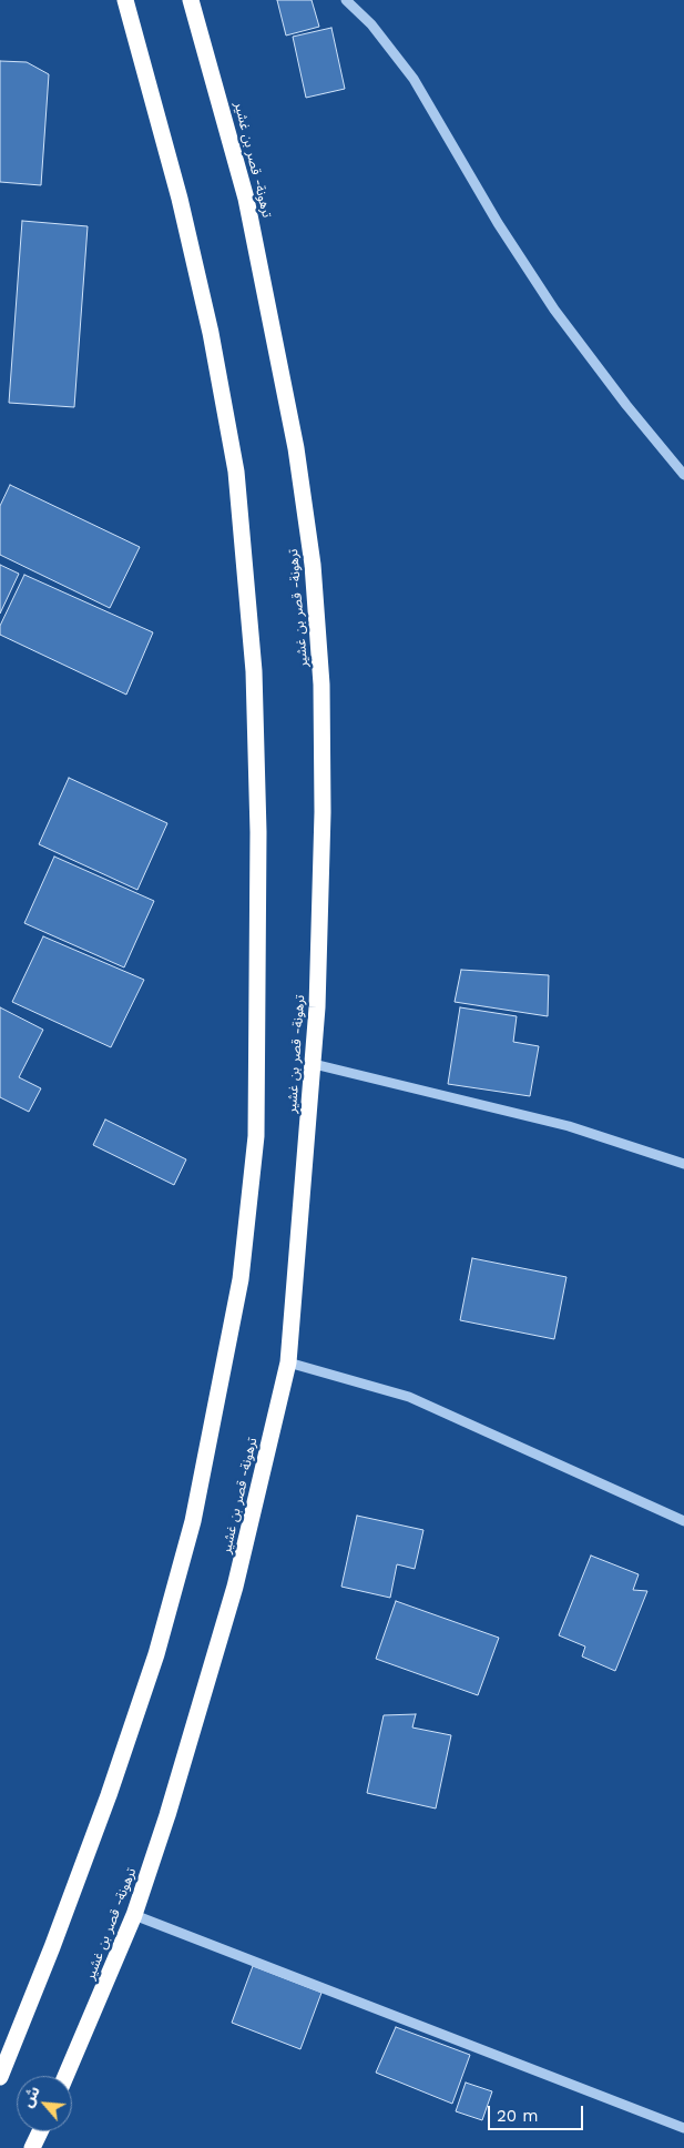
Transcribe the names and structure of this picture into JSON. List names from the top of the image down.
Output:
{
  "streets": {
    "highway": ["ترهونة- قصر بن غشير"]
  },
  "scale_bar": "20 m",
  "north": "top left"
}
